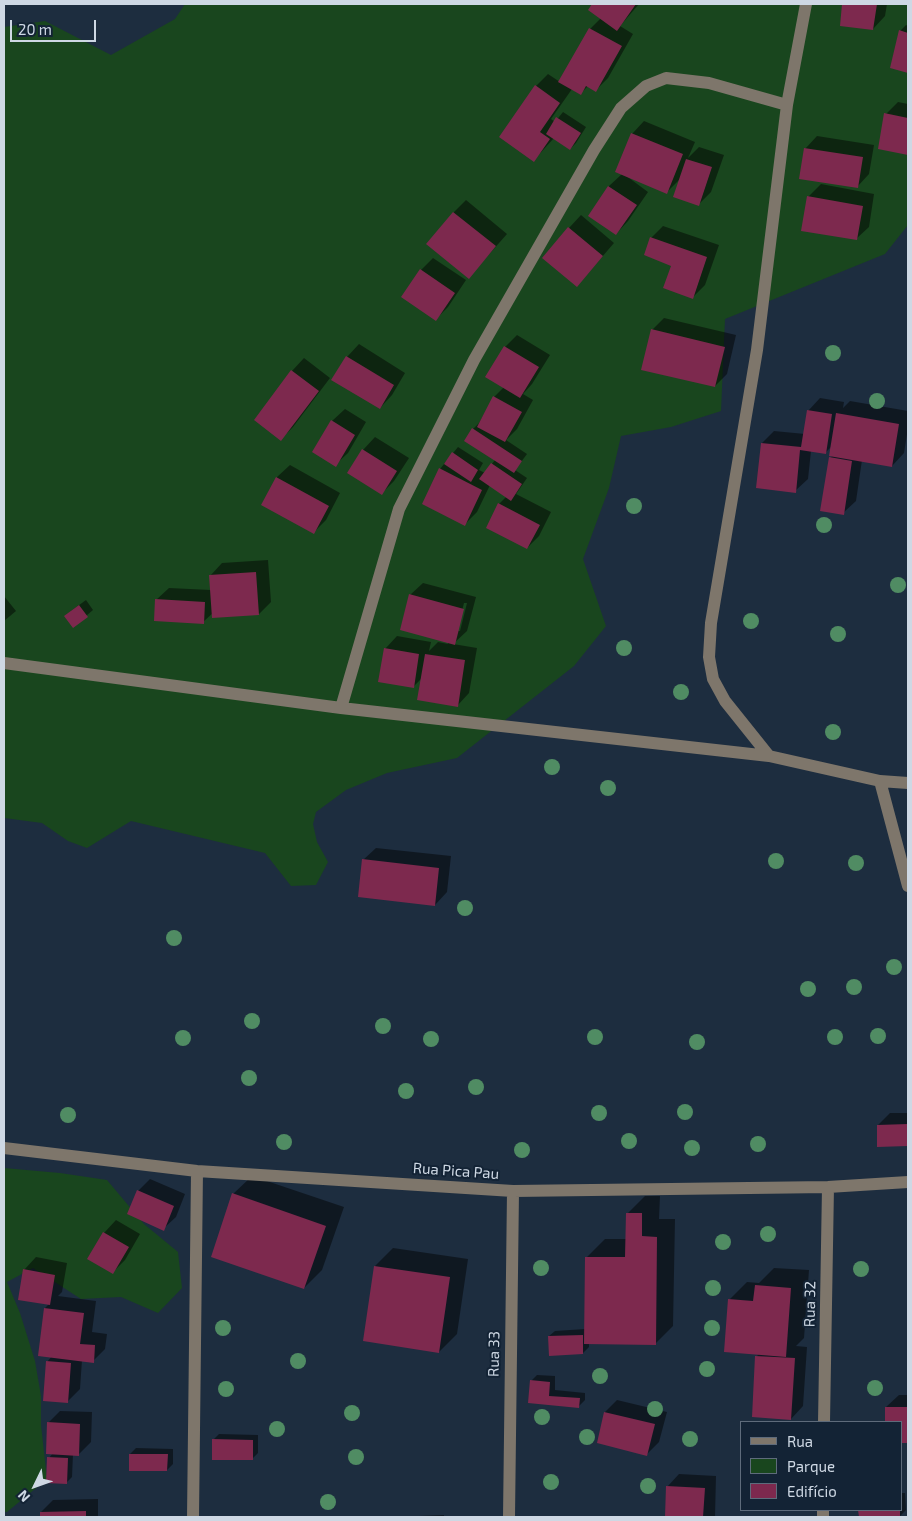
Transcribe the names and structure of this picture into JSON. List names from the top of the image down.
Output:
{
  "streets": {
    "street": ["Rua Pica Pau", "Rua 32", "Rua 33"]
  },
  "crossings": [
    ["Rua Pica Pau", "Rua 32"],
    ["Rua Pica Pau", "Rua 33"]
  ],
  "legend": ["Rua", "Parque", "Edifício"],
  "scale_bar": "20 m",
  "north": "bottom left"
}
